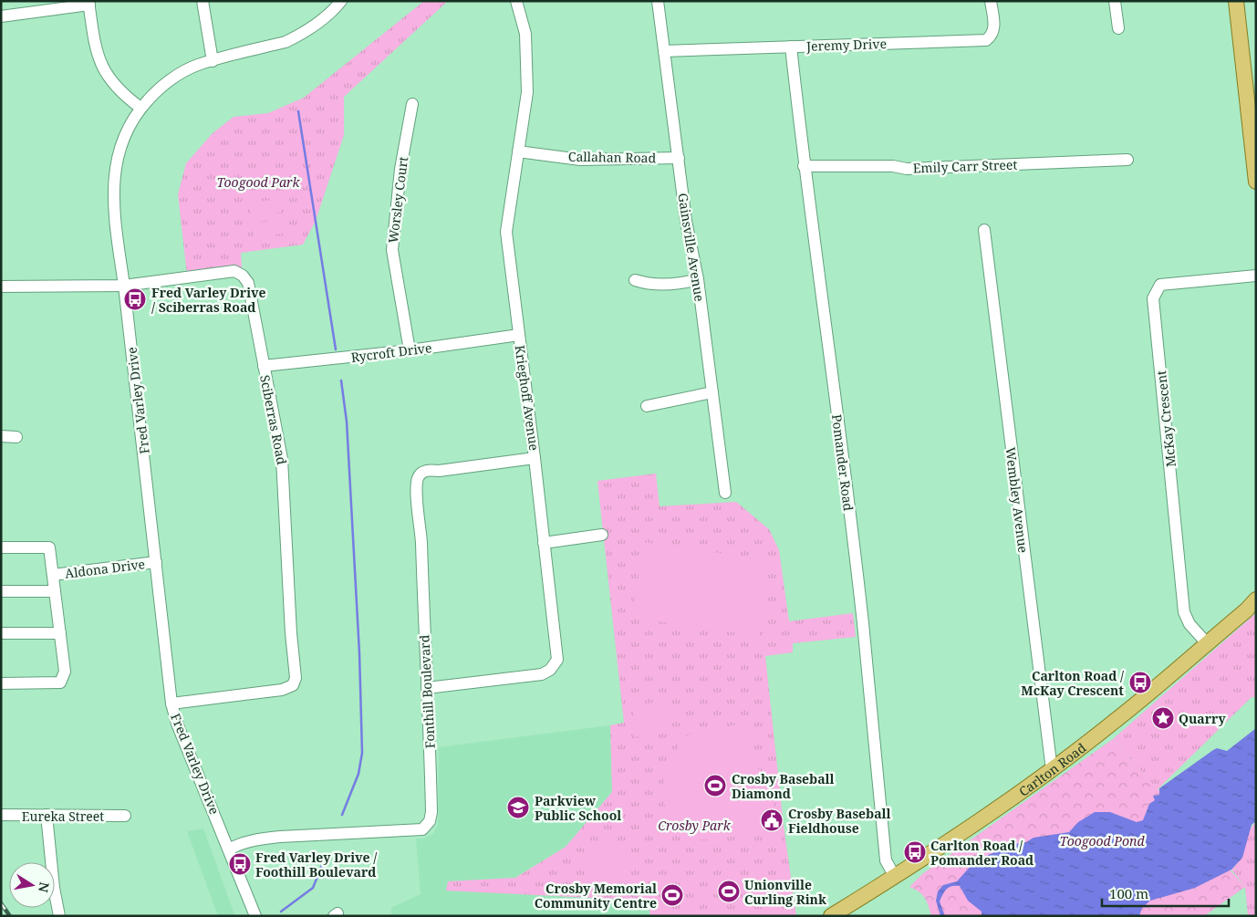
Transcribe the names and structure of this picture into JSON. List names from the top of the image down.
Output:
{
  "streets": {
    "main road": ["Carlton Road"],
    "street": [
      "Jeremy Drive",
      "Callahan Road",
      "Emily Carr Street",
      "Worsley Court",
      "Gainsville Avenue",
      "Rycroft Drive",
      "Krieghoff Avenue",
      "Fred Varley Drive",
      "McKay Crescent",
      "Sciberras Road",
      "Pomander Road",
      "Wembley Avenue",
      "Aldona Drive",
      "Fonthill Boulevard",
      "Eureka Street"
    ]
  },
  "crossings": [
    ["Jeremy Drive", "Gainsville Avenue"],
    ["Jeremy Drive", "Pomander Road"],
    ["Callahan Road", "Gainsville Avenue"],
    ["Callahan Road", "Krieghoff Avenue"],
    ["Emily Carr Street", "Pomander Road"],
    ["Worsley Court", "Rycroft Drive"],
    ["Rycroft Drive", "Krieghoff Avenue"],
    ["Rycroft Drive", "Sciberras Road"],
    ["Krieghoff Avenue", "Fonthill Boulevard"],
    ["Fred Varley Drive", "Sciberras Road"],
    ["Fred Varley Drive", "Aldona Drive"],
    ["Fred Varley Drive", "Fonthill Boulevard"],
    ["McKay Crescent", "Carlton Road"],
    ["Pomander Road", "Carlton Road"],
    ["Wembley Avenue", "Carlton Road"]
  ],
  "parks": ["Toogood Park", "Crosby Park", "Toogood Pond"],
  "places": {
    "bus stop": [
      "Fred Varley Drive / Sciberras Road",
      "Carlton Road / McKay Crescent",
      "Carlton Road / Pomander Road",
      "Fred Varley Drive / Foothill Boulevard"
    ],
    "place": ["Quarry"],
    "sports": ["Crosby Baseball Diamond", "Unionville Curling Rink", "Crosby Memorial Community Centre"],
    "school or university": ["Parkview Public School"],
    "public building": ["Crosby Baseball Fieldhouse"]
  },
  "scale_bar": "100 m",
  "north": "right"
}
